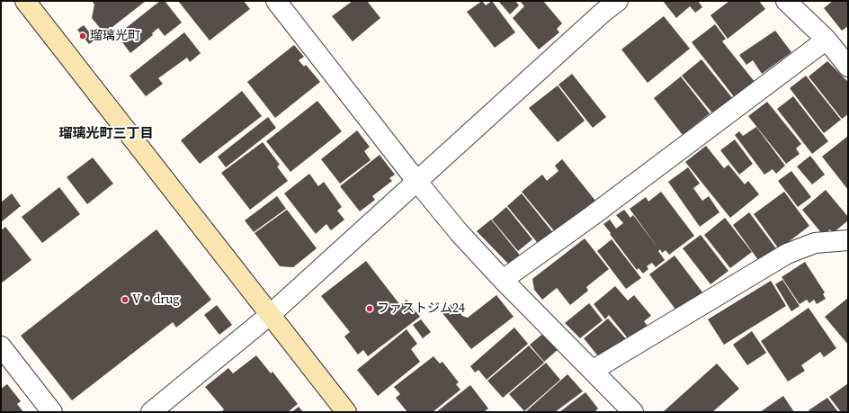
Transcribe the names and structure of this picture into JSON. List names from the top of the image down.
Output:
{
  "districts": ["瑠璃光町三丁目"],
  "places": ["瑠璃光町", "V・drug", "ファストジム24"]
}
